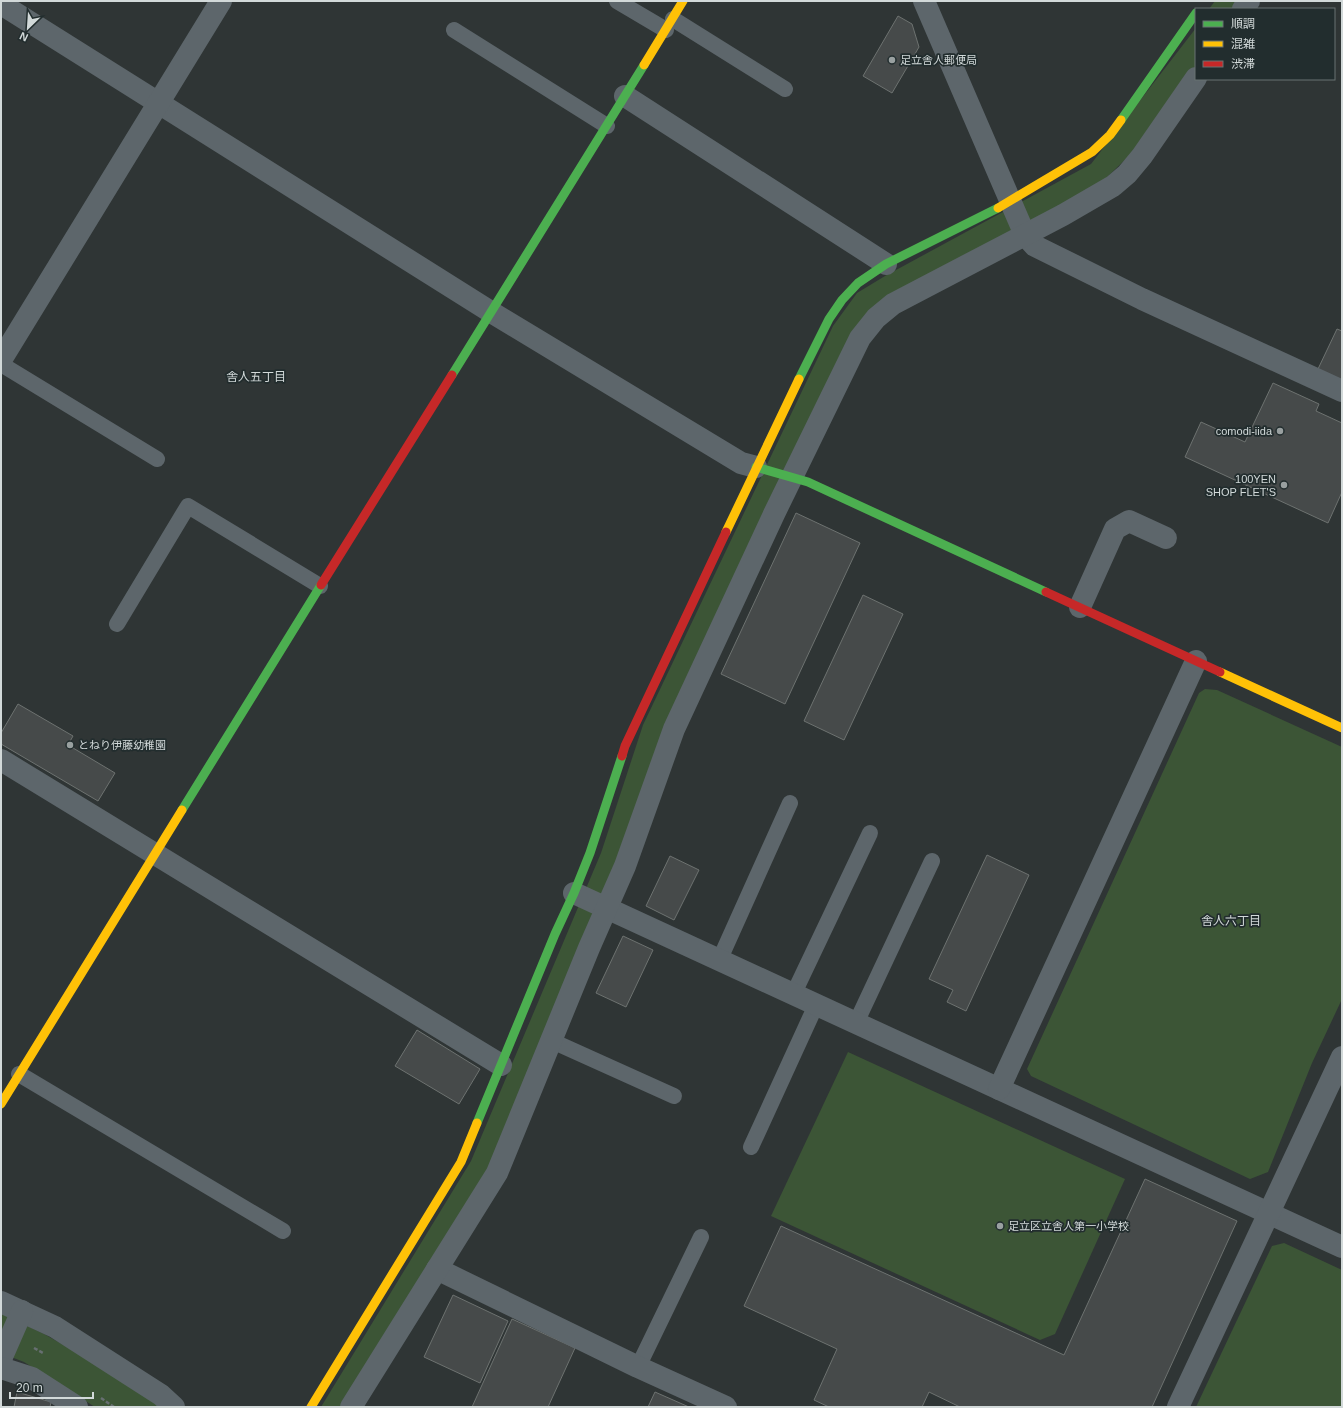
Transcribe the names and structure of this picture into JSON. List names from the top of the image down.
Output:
{
  "districts": ["舎人五丁目", "舎人六丁目"],
  "places": [
    "足立舎人郵便局",
    "comodi-iida",
    "100YEN SHOP FLET'S",
    "とねり伊藤幼稚園",
    "足立区立舎人第一小学校"
  ],
  "legend": ["順調", "混雑", "渋滞"],
  "scale_bar": "20 m",
  "north": "bottom left"
}
